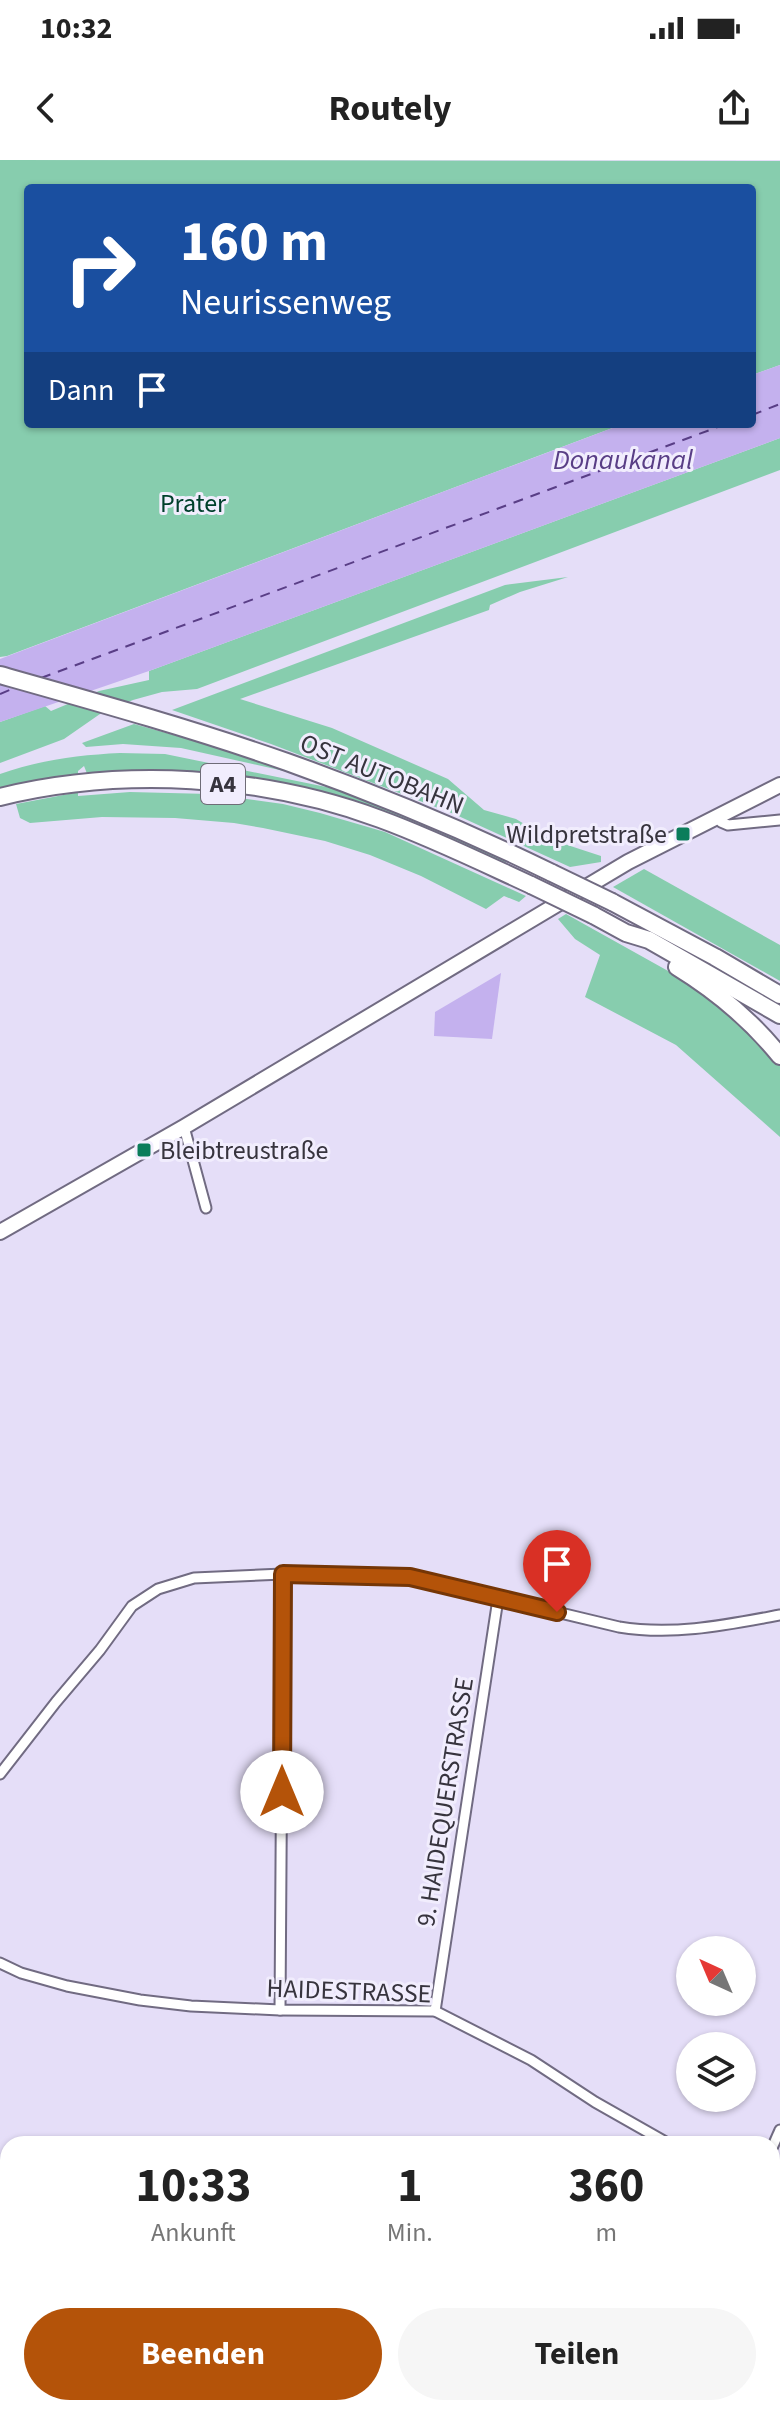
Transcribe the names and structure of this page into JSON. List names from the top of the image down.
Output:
{
  "streets": {
    "highway": ["OST AUTOBAHN", "A4"],
    "street": ["9. HAIDEQUERSTRASSE", "HAIDESTRASSE"]
  },
  "crossings": [
    ["OST AUTOBAHN", "A4"],
    ["9. HAIDEQUERSTRASSE", "HAIDESTRASSE"]
  ],
  "water": ["Donaukanal"],
  "parks": ["Prater"],
  "places": {
    "transit": ["Wildpretstraße", "Bleibtreustraße"]
  },
  "north": "top left",
  "page": {
    "status": "10:32",
    "header": "Routely",
    "turn": ["160 m", "Neurissenweg"],
    "then": "Dann",
    "eta": [
      "10:33",
      "Ankunft",
      "1",
      "Min.",
      "360",
      "m"
    ],
    "buttons": ["Beenden", "Teilen"]
  }
}
